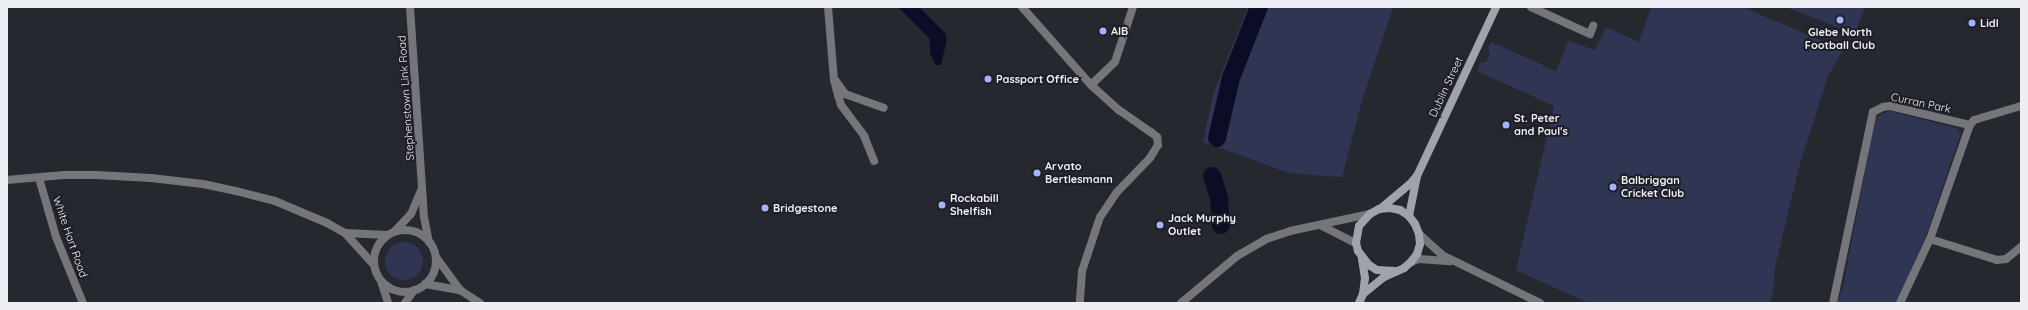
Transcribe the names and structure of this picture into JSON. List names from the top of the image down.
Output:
{
  "streets": {
    "main road": ["Dublin Street"],
    "street": ["Stephenstown Link Road", "Curran Park", "White Hart Road"]
  },
  "places": [
    "Glebe North Football Club",
    "Lidl",
    "AIB",
    "Passport Office",
    "St. Peter and Paul's",
    "Arvato Bertlesmann",
    "Balbriggan Cricket Club",
    "Rockabill Shelfish",
    "Bridgestone",
    "Jack Murphy Outlet"
  ]
}
